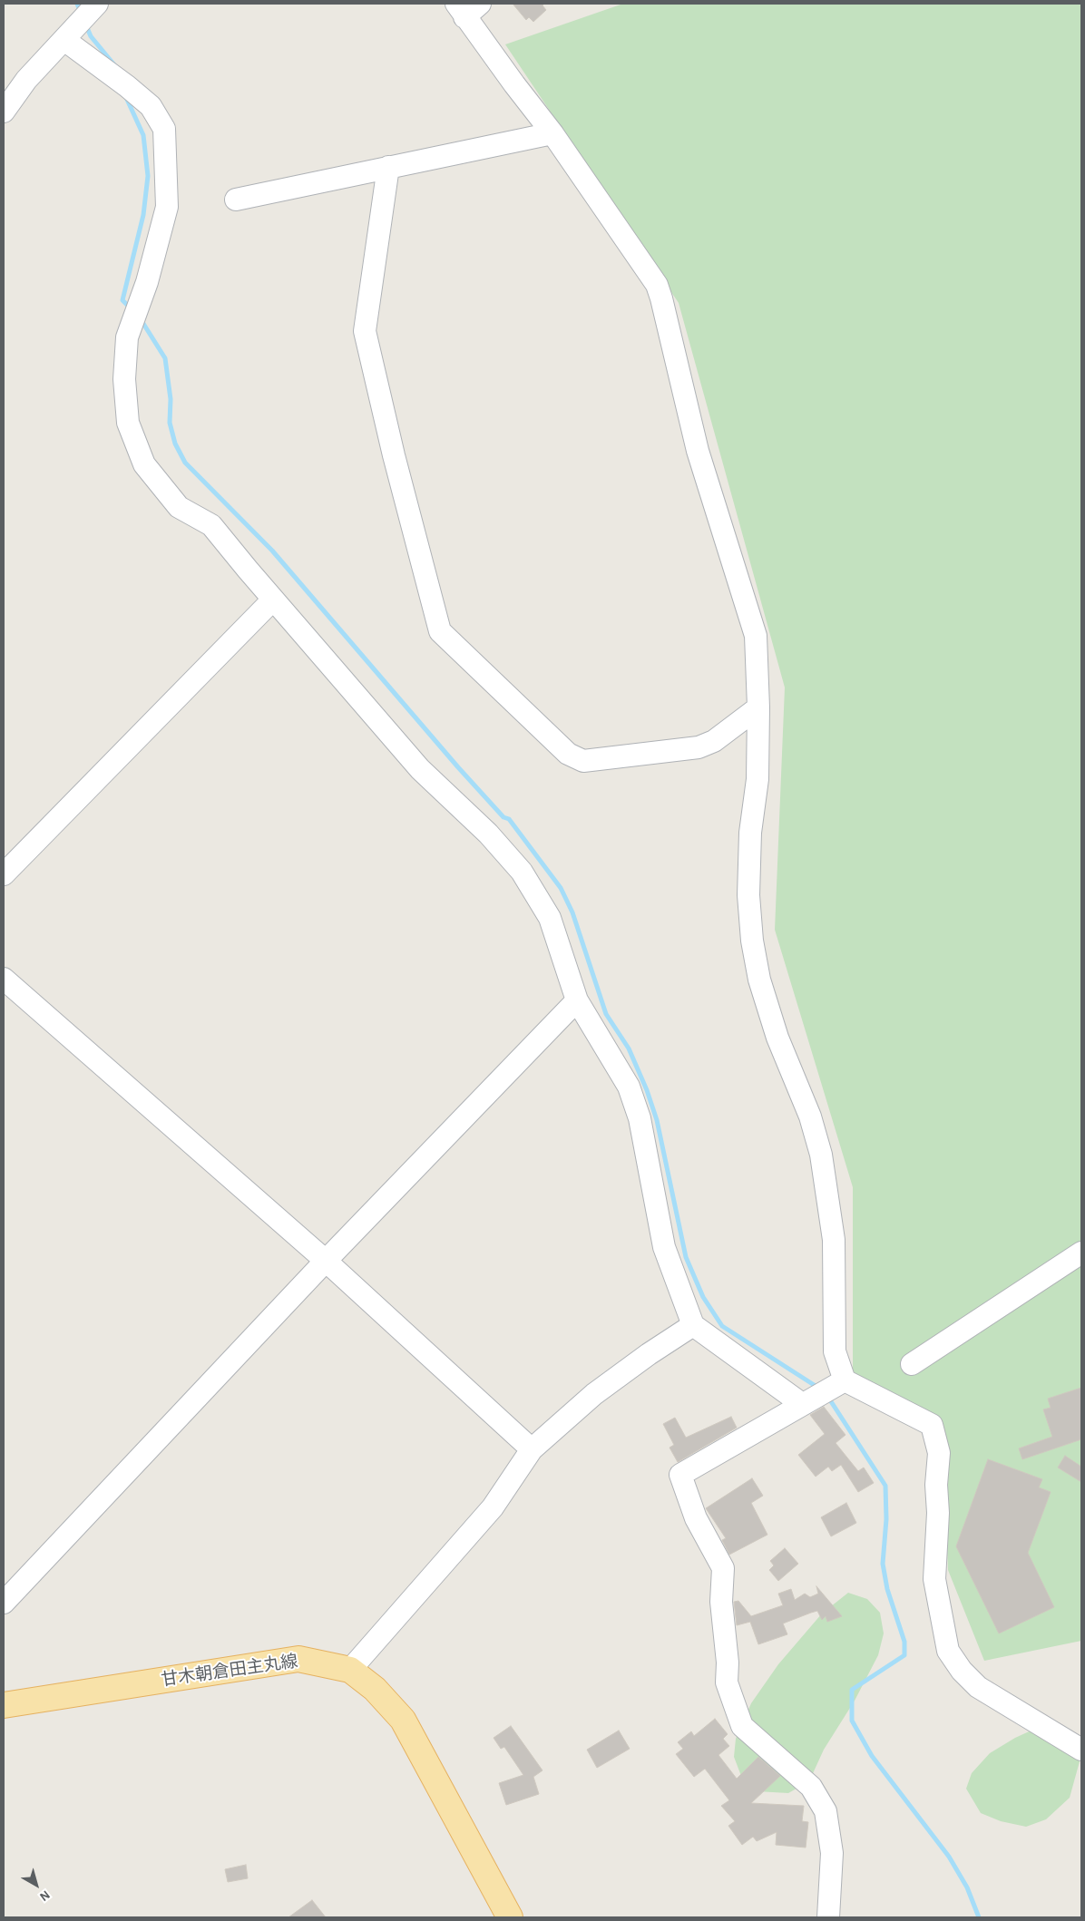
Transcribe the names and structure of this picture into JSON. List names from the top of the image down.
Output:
{
  "streets": {
    "main road": ["甘木朝倉田主丸線"]
  },
  "north": "bottom right"
}
